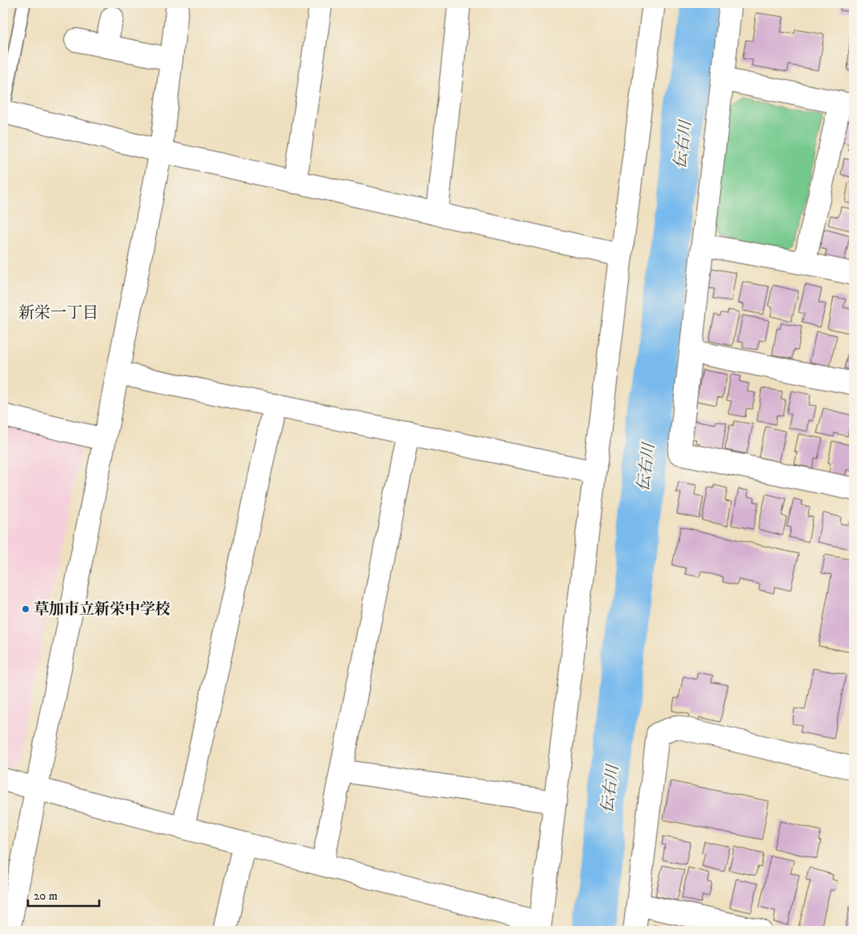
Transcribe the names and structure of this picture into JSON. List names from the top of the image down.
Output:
{
  "districts": ["新栄一丁目"],
  "water": ["伝右川"],
  "places": ["草加市立新栄中学校"],
  "scale_bar": "20 m"
}
